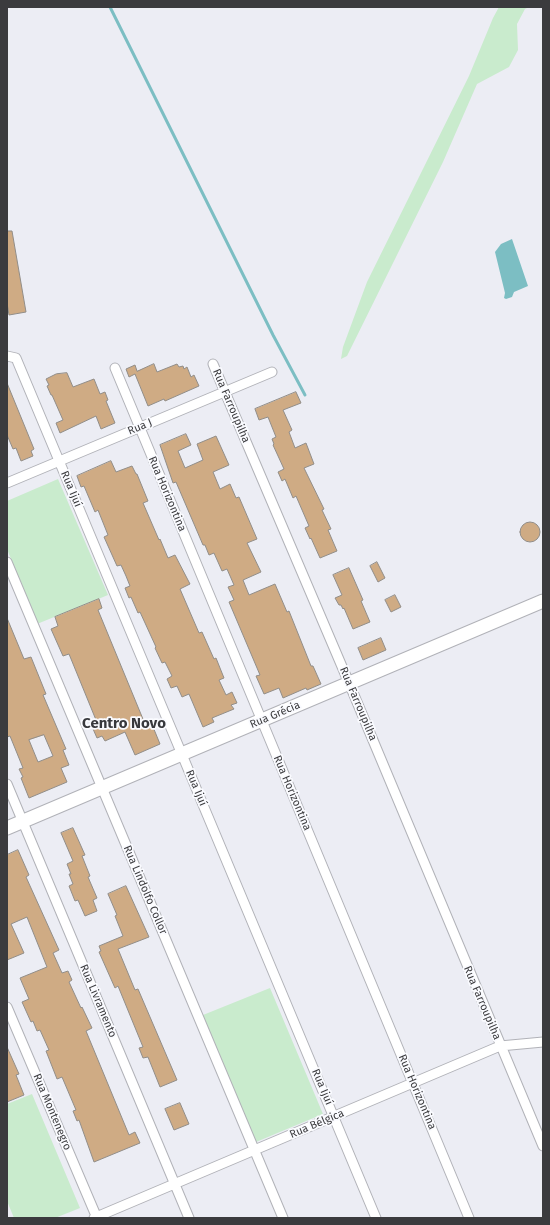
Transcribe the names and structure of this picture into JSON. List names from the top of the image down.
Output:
{
  "streets": {
    "main road": ["Rua Grécia"],
    "street": [
      "Rua Farroupilha",
      "Rua J",
      "Rua Ijuí",
      "Rua Horizontina",
      "Rua Lindolfo Collor",
      "Rua Livramento",
      "Rua Montenegro",
      "Rua Bélgica"
    ]
  },
  "crossings": [
    ["Rua Farroupilha", "Rua J"],
    ["Rua Farroupilha", "Rua Grécia"],
    ["Rua Farroupilha", "Rua Bélgica"],
    ["Rua J", "Rua Ijuí"],
    ["Rua J", "Rua Horizontina"],
    ["Rua Ijuí", "Rua Grécia"],
    ["Rua Ijuí", "Rua Bélgica"],
    ["Rua Horizontina", "Rua Grécia"],
    ["Rua Horizontina", "Rua Bélgica"],
    ["Rua Grécia", "Rua Lindolfo Collor"],
    ["Rua Grécia", "Rua Livramento"],
    ["Rua Lindolfo Collor", "Rua Bélgica"],
    ["Rua Livramento", "Rua Bélgica"],
    ["Rua Montenegro", "Rua Bélgica"]
  ],
  "districts": ["Centro Novo"]
}
